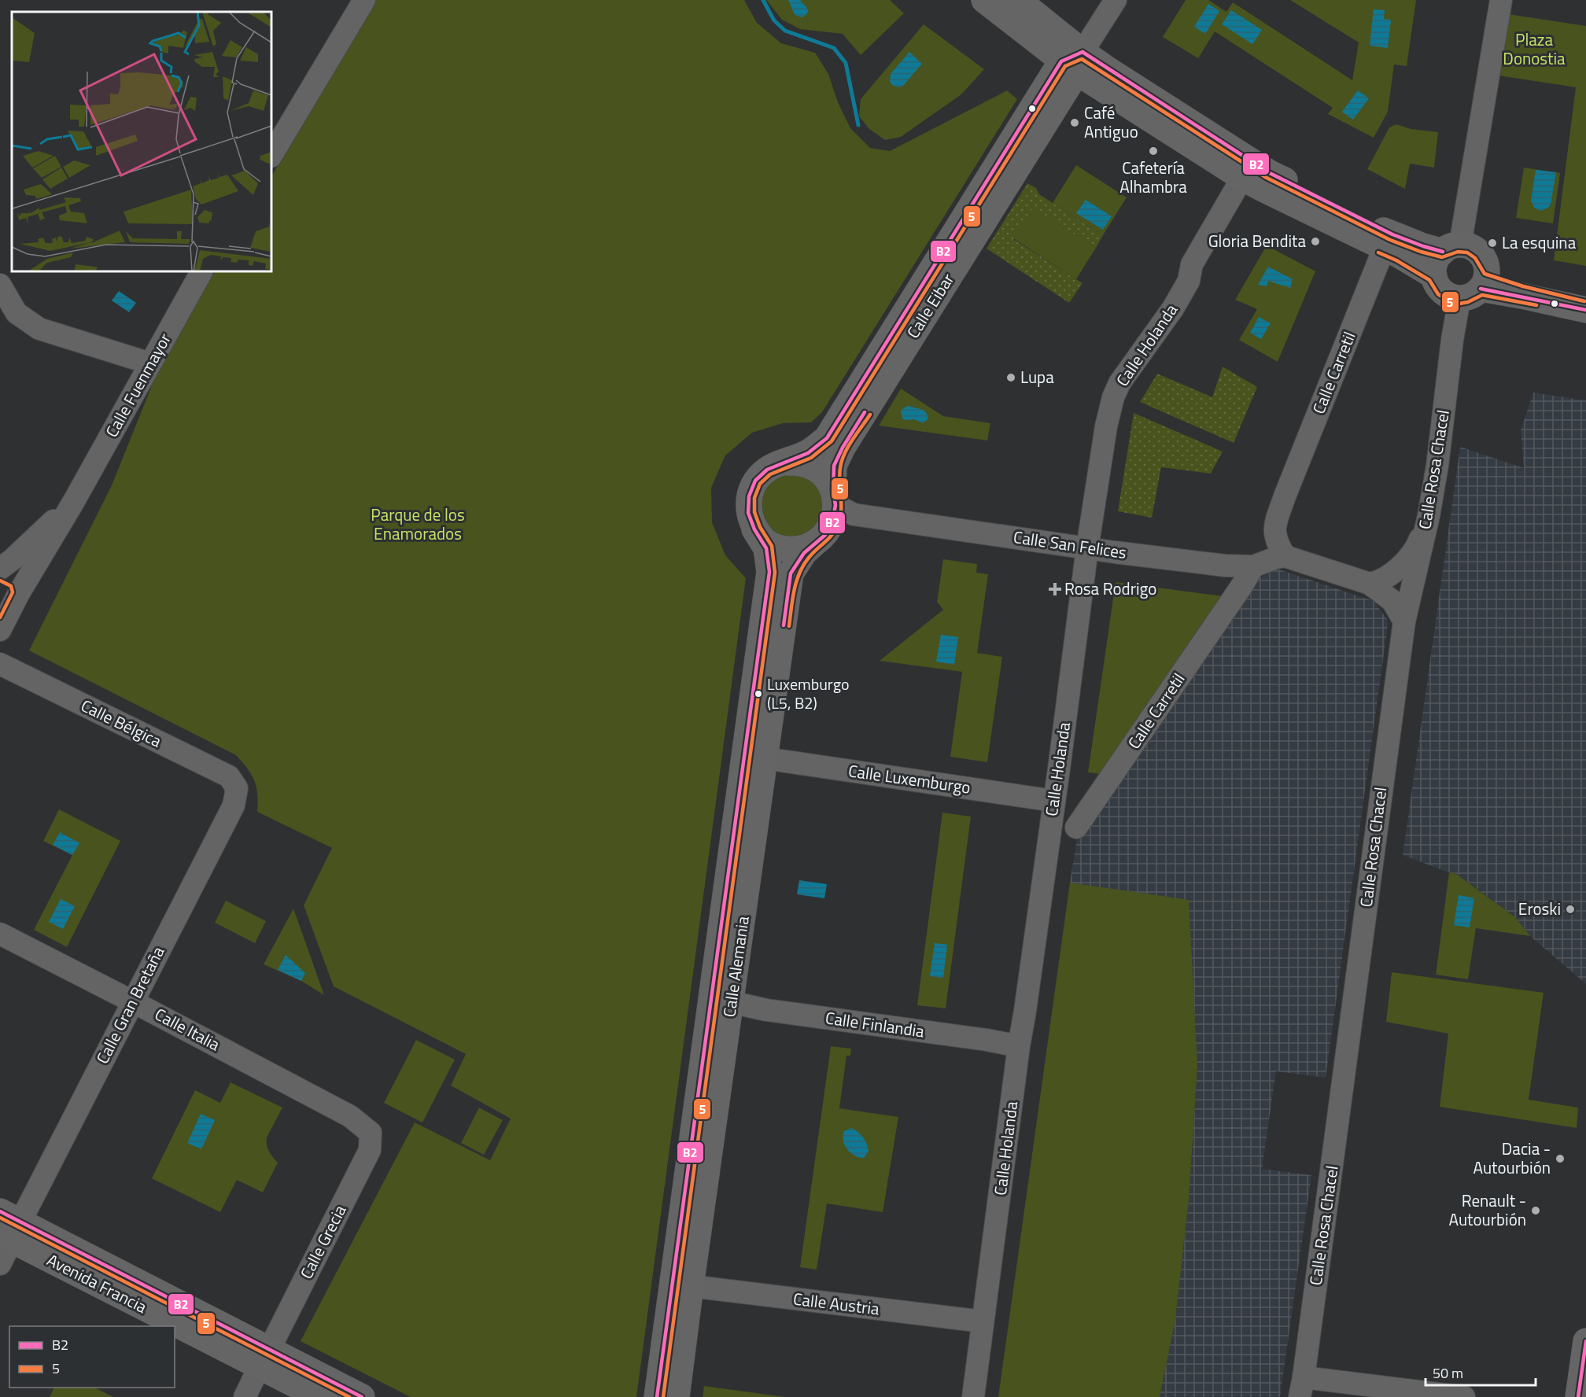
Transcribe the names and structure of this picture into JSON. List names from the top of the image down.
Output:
{
  "streets": {
    "main road": ["Calle Eibar", "Calle Alemania", "Avenida Francia"],
    "street": [
      "Calle Holanda",
      "Calle Carretil",
      "Calle Fuenmayor",
      "Calle Rosa Chacel",
      "Calle San Felices",
      "Calle Bélgica",
      "Calle Luxemburgo",
      "Calle Gran Bretaña",
      "Calle Finlandia",
      "Calle Italia",
      "Calle Grecia",
      "Calle Austria"
    ]
  },
  "crossings": [
    ["Calle Eibar", "Calle San Felices"],
    ["Calle Eibar", "Calle Alemania"],
    ["Calle Holanda", "Calle San Felices"],
    ["Calle Holanda", "Calle Luxemburgo"],
    ["Calle Holanda", "Calle Finlandia"],
    ["Calle Holanda", "Calle Austria"],
    ["Calle Carretil", "Calle San Felices"],
    ["Calle San Felices", "Calle Alemania"],
    ["Calle Bélgica", "Calle Gran Bretaña"],
    ["Calle Luxemburgo", "Calle Alemania"],
    ["Calle Alemania", "Calle Finlandia"],
    ["Calle Alemania", "Calle Austria"],
    ["Calle Gran Bretaña", "Calle Italia"],
    ["Calle Gran Bretaña", "Avenida Francia"],
    ["Calle Italia", "Calle Grecia"],
    ["Calle Grecia", "Avenida Francia"]
  ],
  "parks": ["Plaza Donostia", "Parque de los Enamorados"],
  "places": {
    "other": [
      "Café Antiguo",
      "Cafetería Alhambra",
      "Gloria Bendita",
      "La esquina",
      "Lupa",
      "Luxemburgo (L5, B2)",
      "Eroski",
      "Dacia - Autourbión",
      "Renault - Autourbión"
    ],
    "health": ["Rosa Rodrigo"]
  },
  "lines": ["transit line B2", "transit line 5"],
  "legend": ["B2", "5"],
  "scale_bar": "50 m"
}
